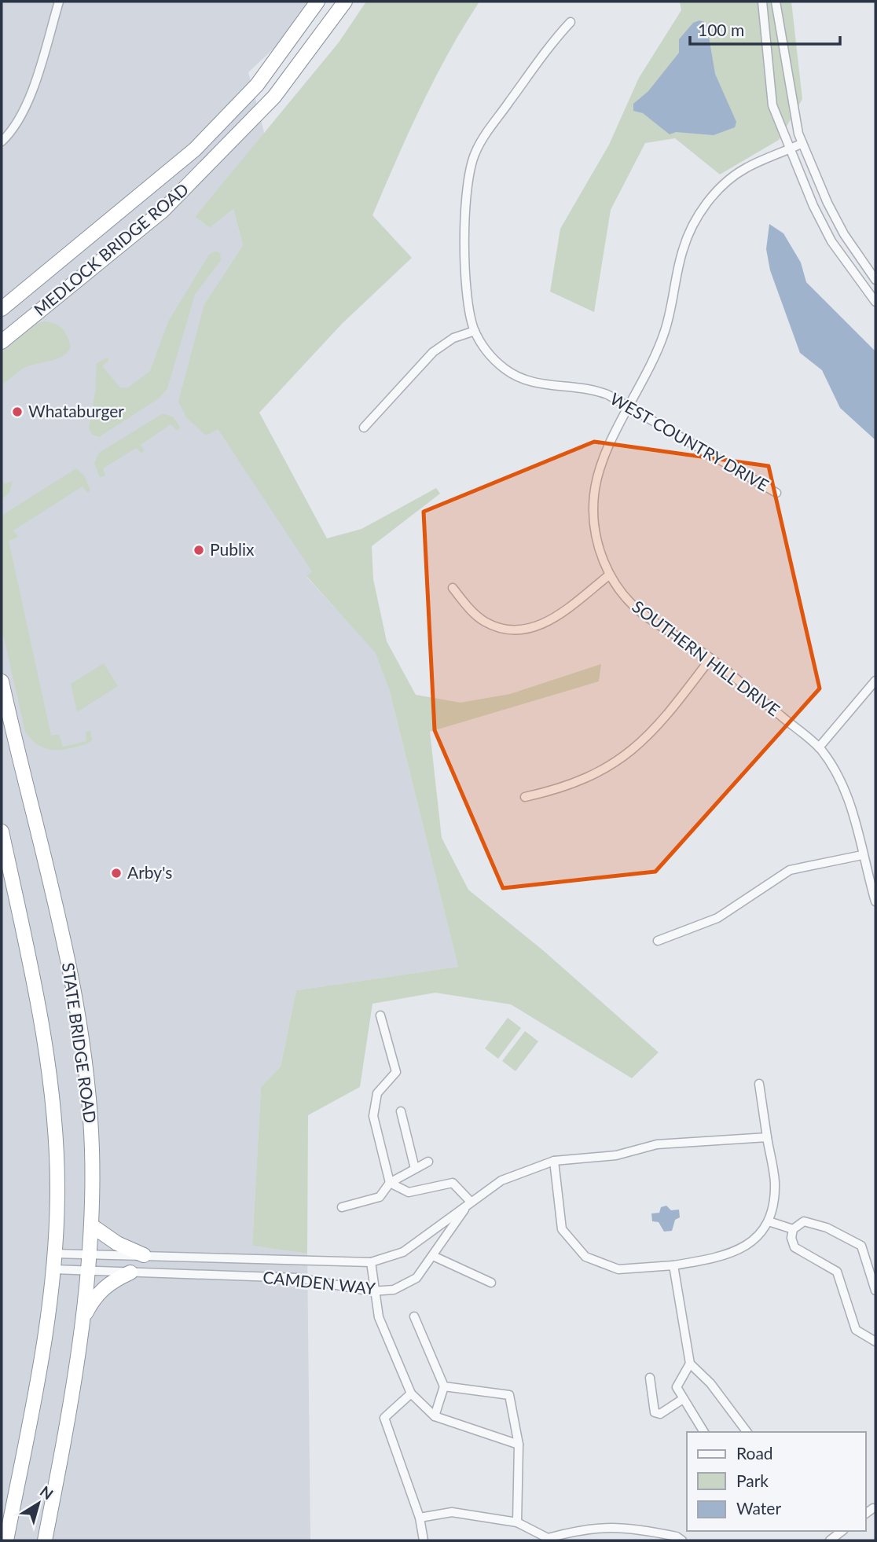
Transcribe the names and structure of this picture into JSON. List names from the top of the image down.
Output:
{
  "streets": {
    "highway": ["MEDLOCK BRIDGE ROAD", "STATE BRIDGE ROAD"],
    "street": ["WEST COUNTRY DRIVE", "SOUTHERN HILL DRIVE", "CAMDEN WAY"]
  },
  "crossings": [
    ["WEST COUNTRY DRIVE", "SOUTHERN HILL DRIVE"],
    ["STATE BRIDGE ROAD", "CAMDEN WAY"]
  ],
  "places": ["Whataburger", "Publix", "Arby's"],
  "legend": ["Road", "Park", "Water"],
  "scale_bar": "100 m",
  "north": "top right"
}
